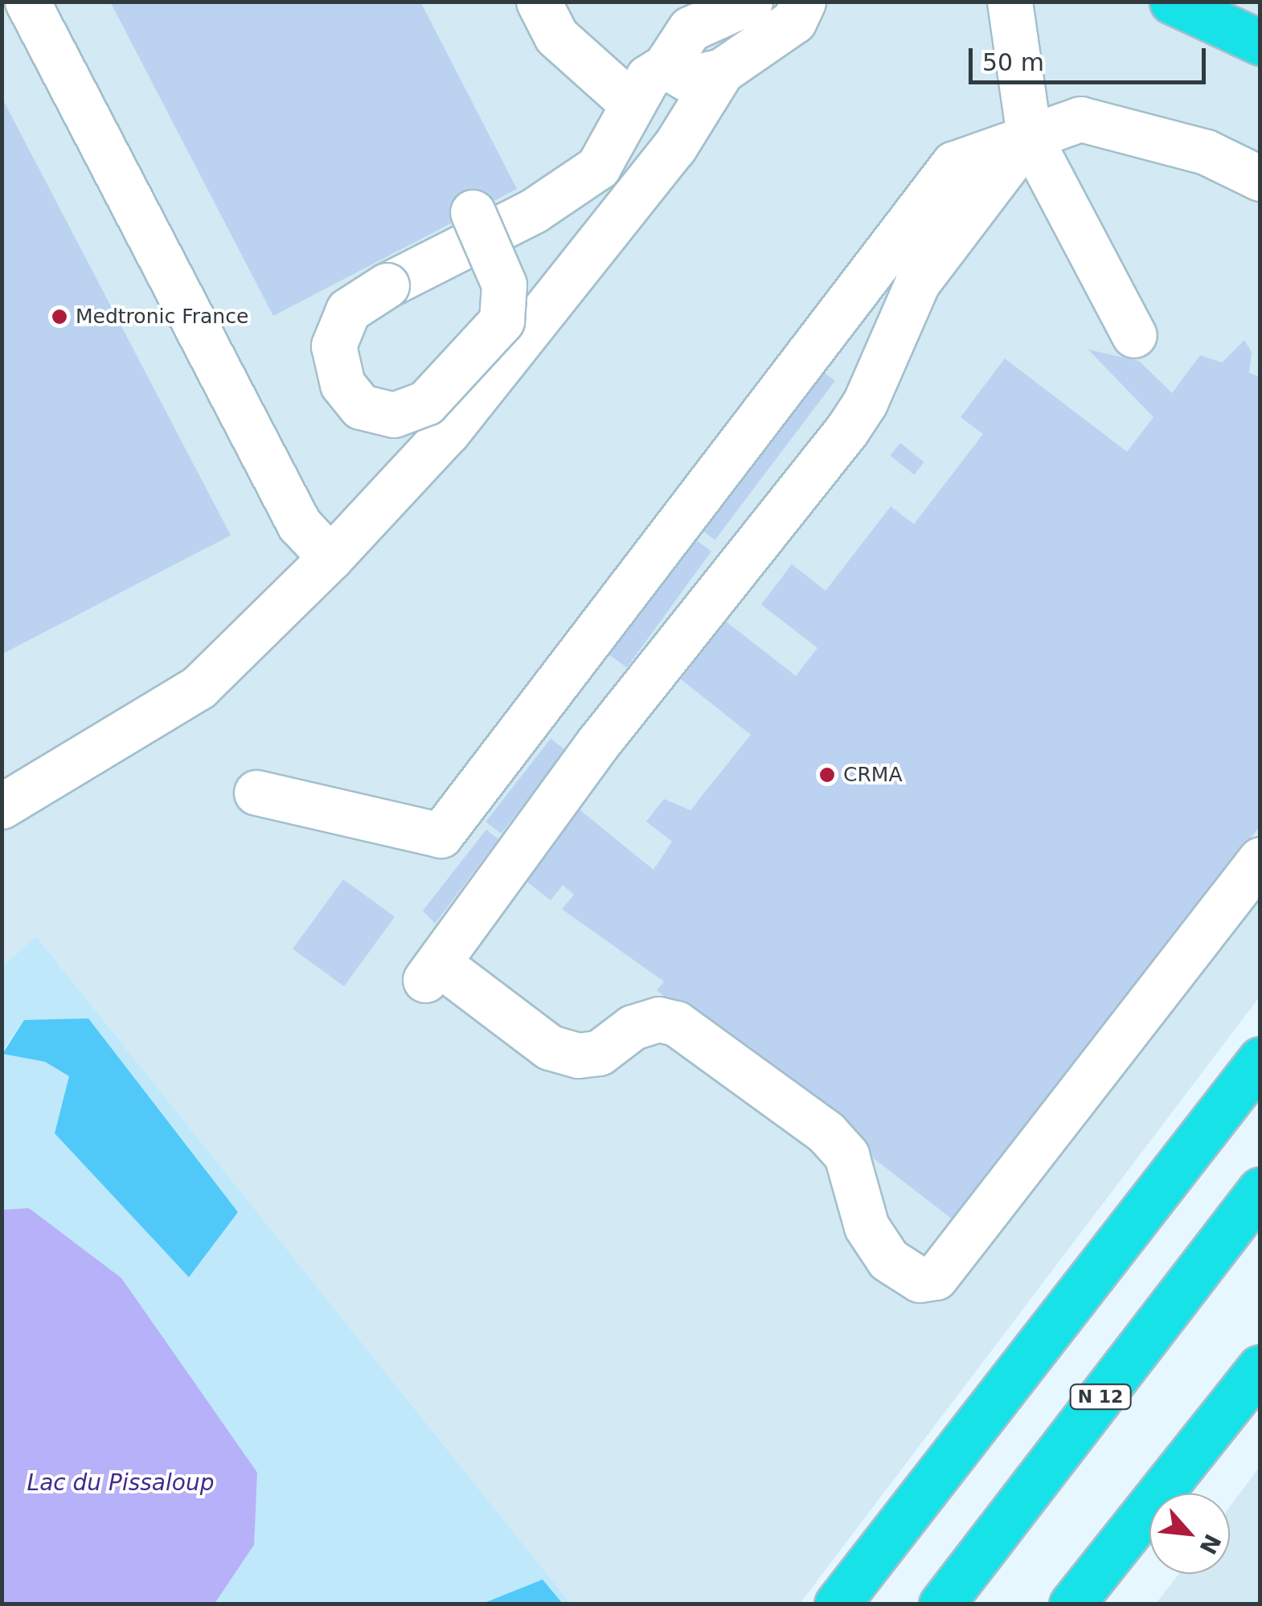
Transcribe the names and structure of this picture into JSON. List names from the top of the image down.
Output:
{
  "streets": {
    "highway": ["N 12"]
  },
  "water": ["Lac du Pissaloup"],
  "places": ["Medtronic France", "CRMA"],
  "scale_bar": "50 m",
  "north": "bottom right"
}
